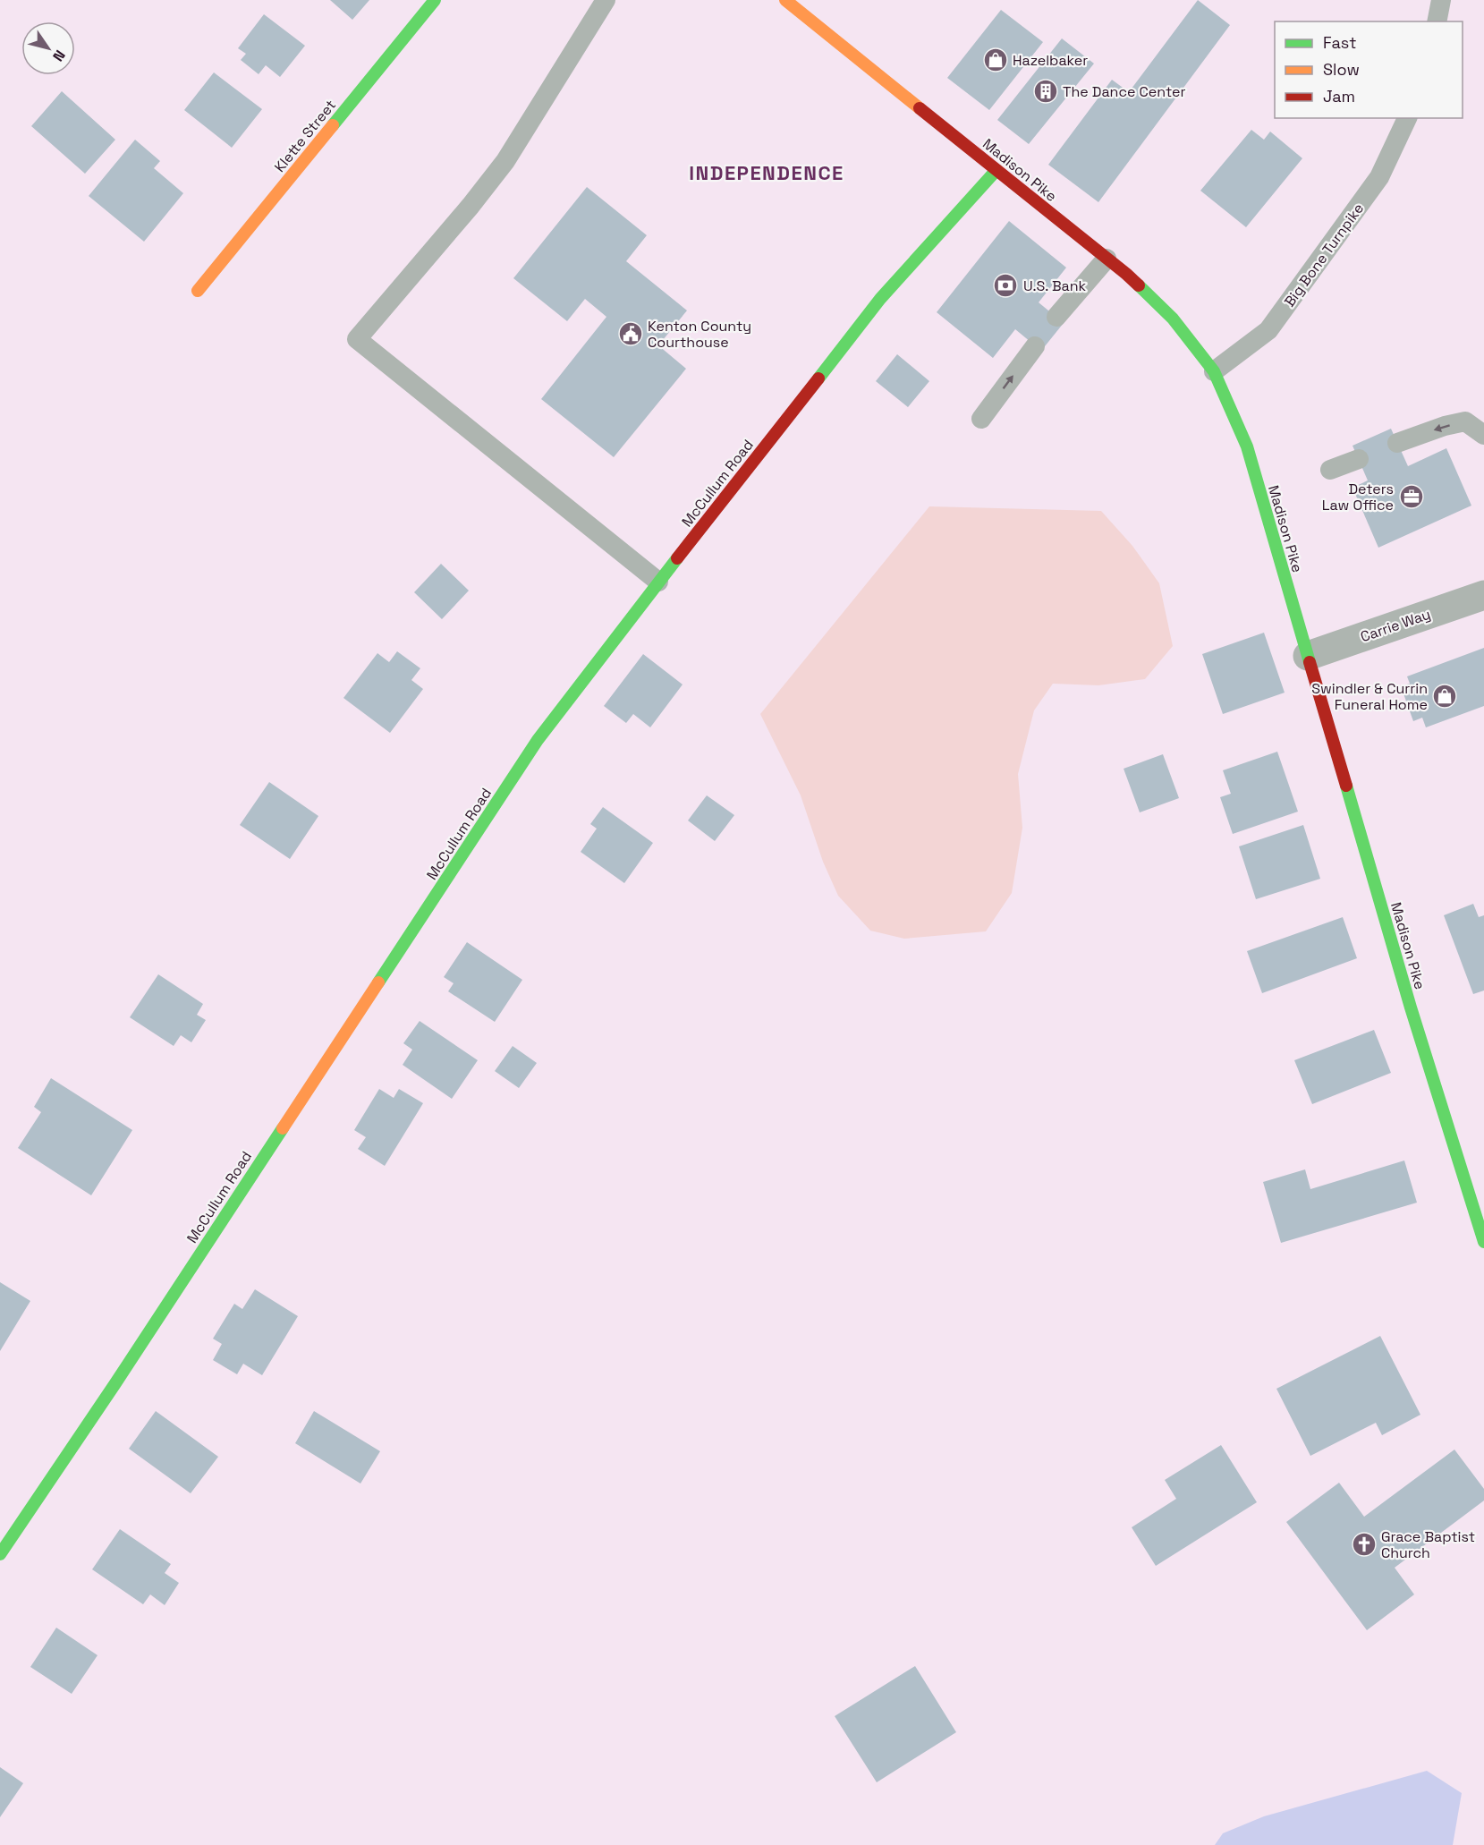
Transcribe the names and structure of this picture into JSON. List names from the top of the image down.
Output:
{
  "streets": {
    "street": [
      "Klette Street",
      "Madison Pike",
      "McCullum Road",
      "Carrie Way"
    ],
    "lane": ["Big Bone Turnpike"]
  },
  "crossings": [
    ["Madison Pike", "Big Bone Turnpike"],
    ["Madison Pike", "McCullum Road"],
    ["Madison Pike", "Carrie Way"]
  ],
  "districts": ["INDEPENDENCE"],
  "places": {
    "shop": ["Hazelbaker", "Swindler & Currin Funeral Home"],
    "building": ["The Dance Center"],
    "bank": ["U.S. Bank"],
    "public building": ["Kenton County Courthouse"],
    "office": ["Deters Law Office"],
    "church": ["Grace Baptist Church"]
  },
  "legend": ["Fast", "Slow", "Jam"],
  "north": "bottom right"
}
